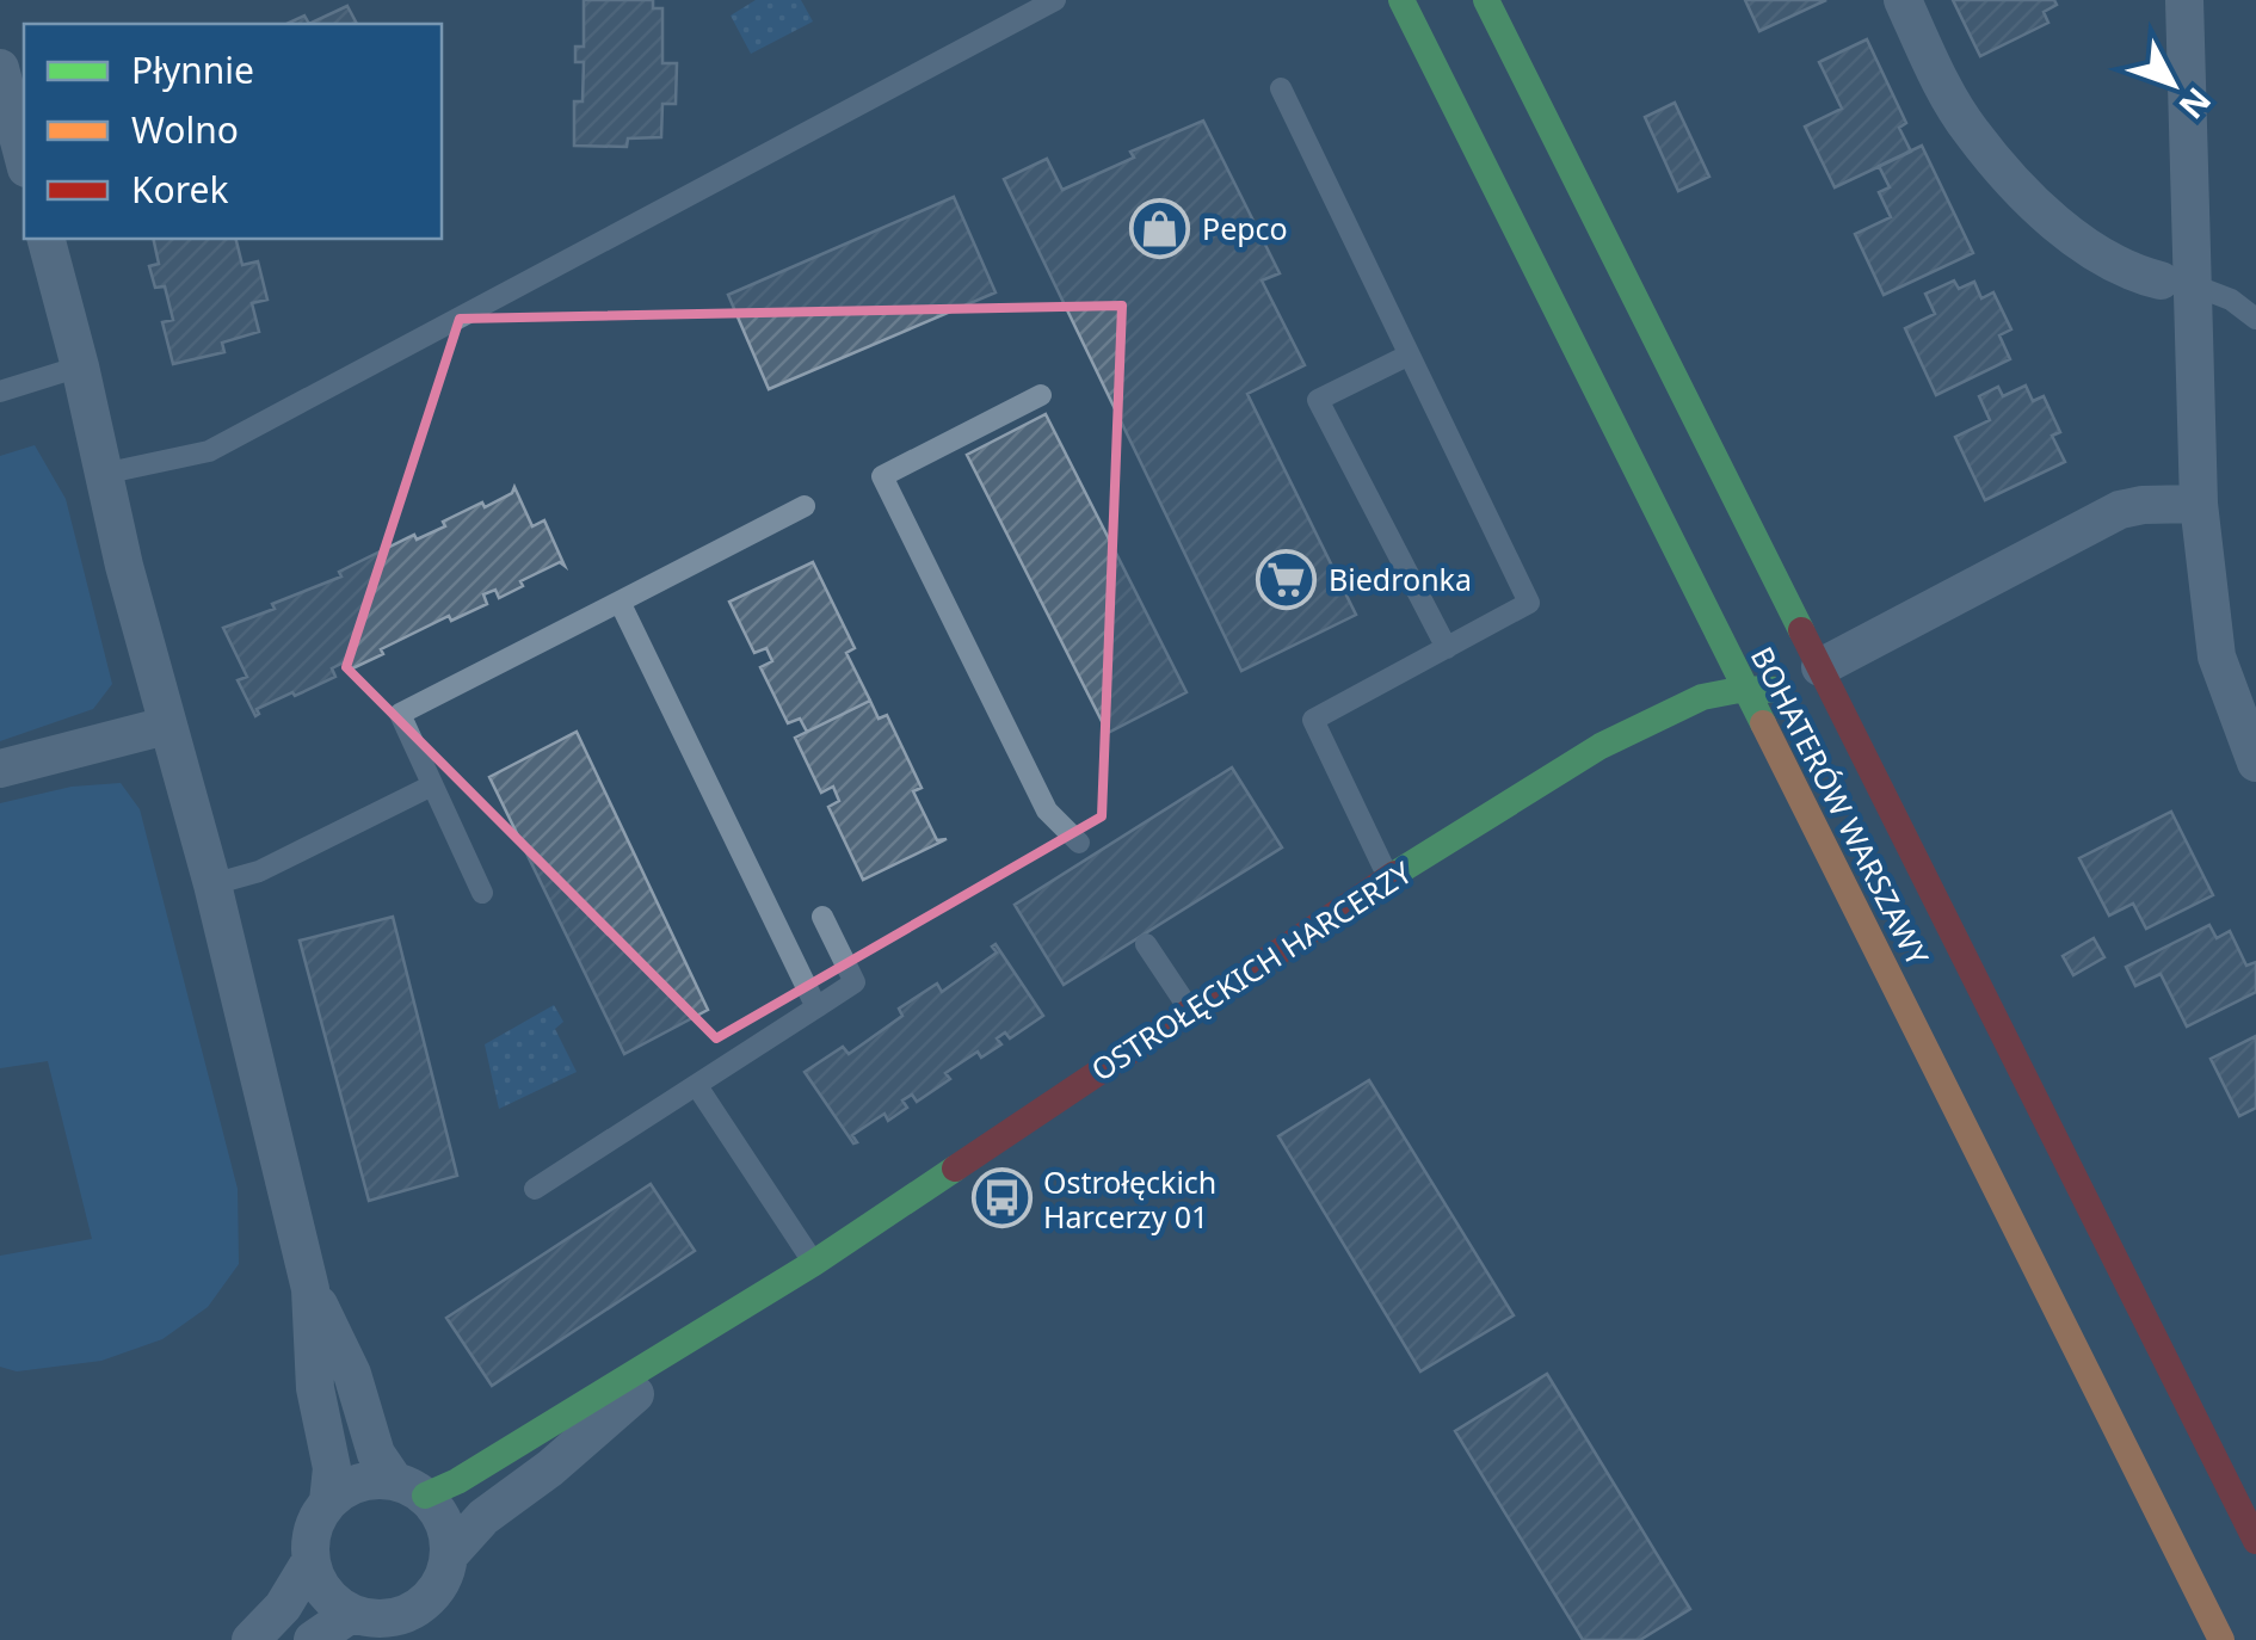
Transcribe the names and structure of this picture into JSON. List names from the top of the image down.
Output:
{
  "streets": {
    "main road": ["BOHATERÓW WARSZAWY", "OSTROŁĘCKICH HARCERZY"]
  },
  "crossings": [
    ["BOHATERÓW WARSZAWY", "OSTROŁĘCKICH HARCERZY"]
  ],
  "places": {
    "shop": ["Pepco"],
    "supermarket": ["Biedronka"],
    "bus stop": ["Ostrołęckich Harcerzy 01"]
  },
  "legend": ["Płynnie", "Wolno", "Korek"],
  "north": "bottom right"
}
